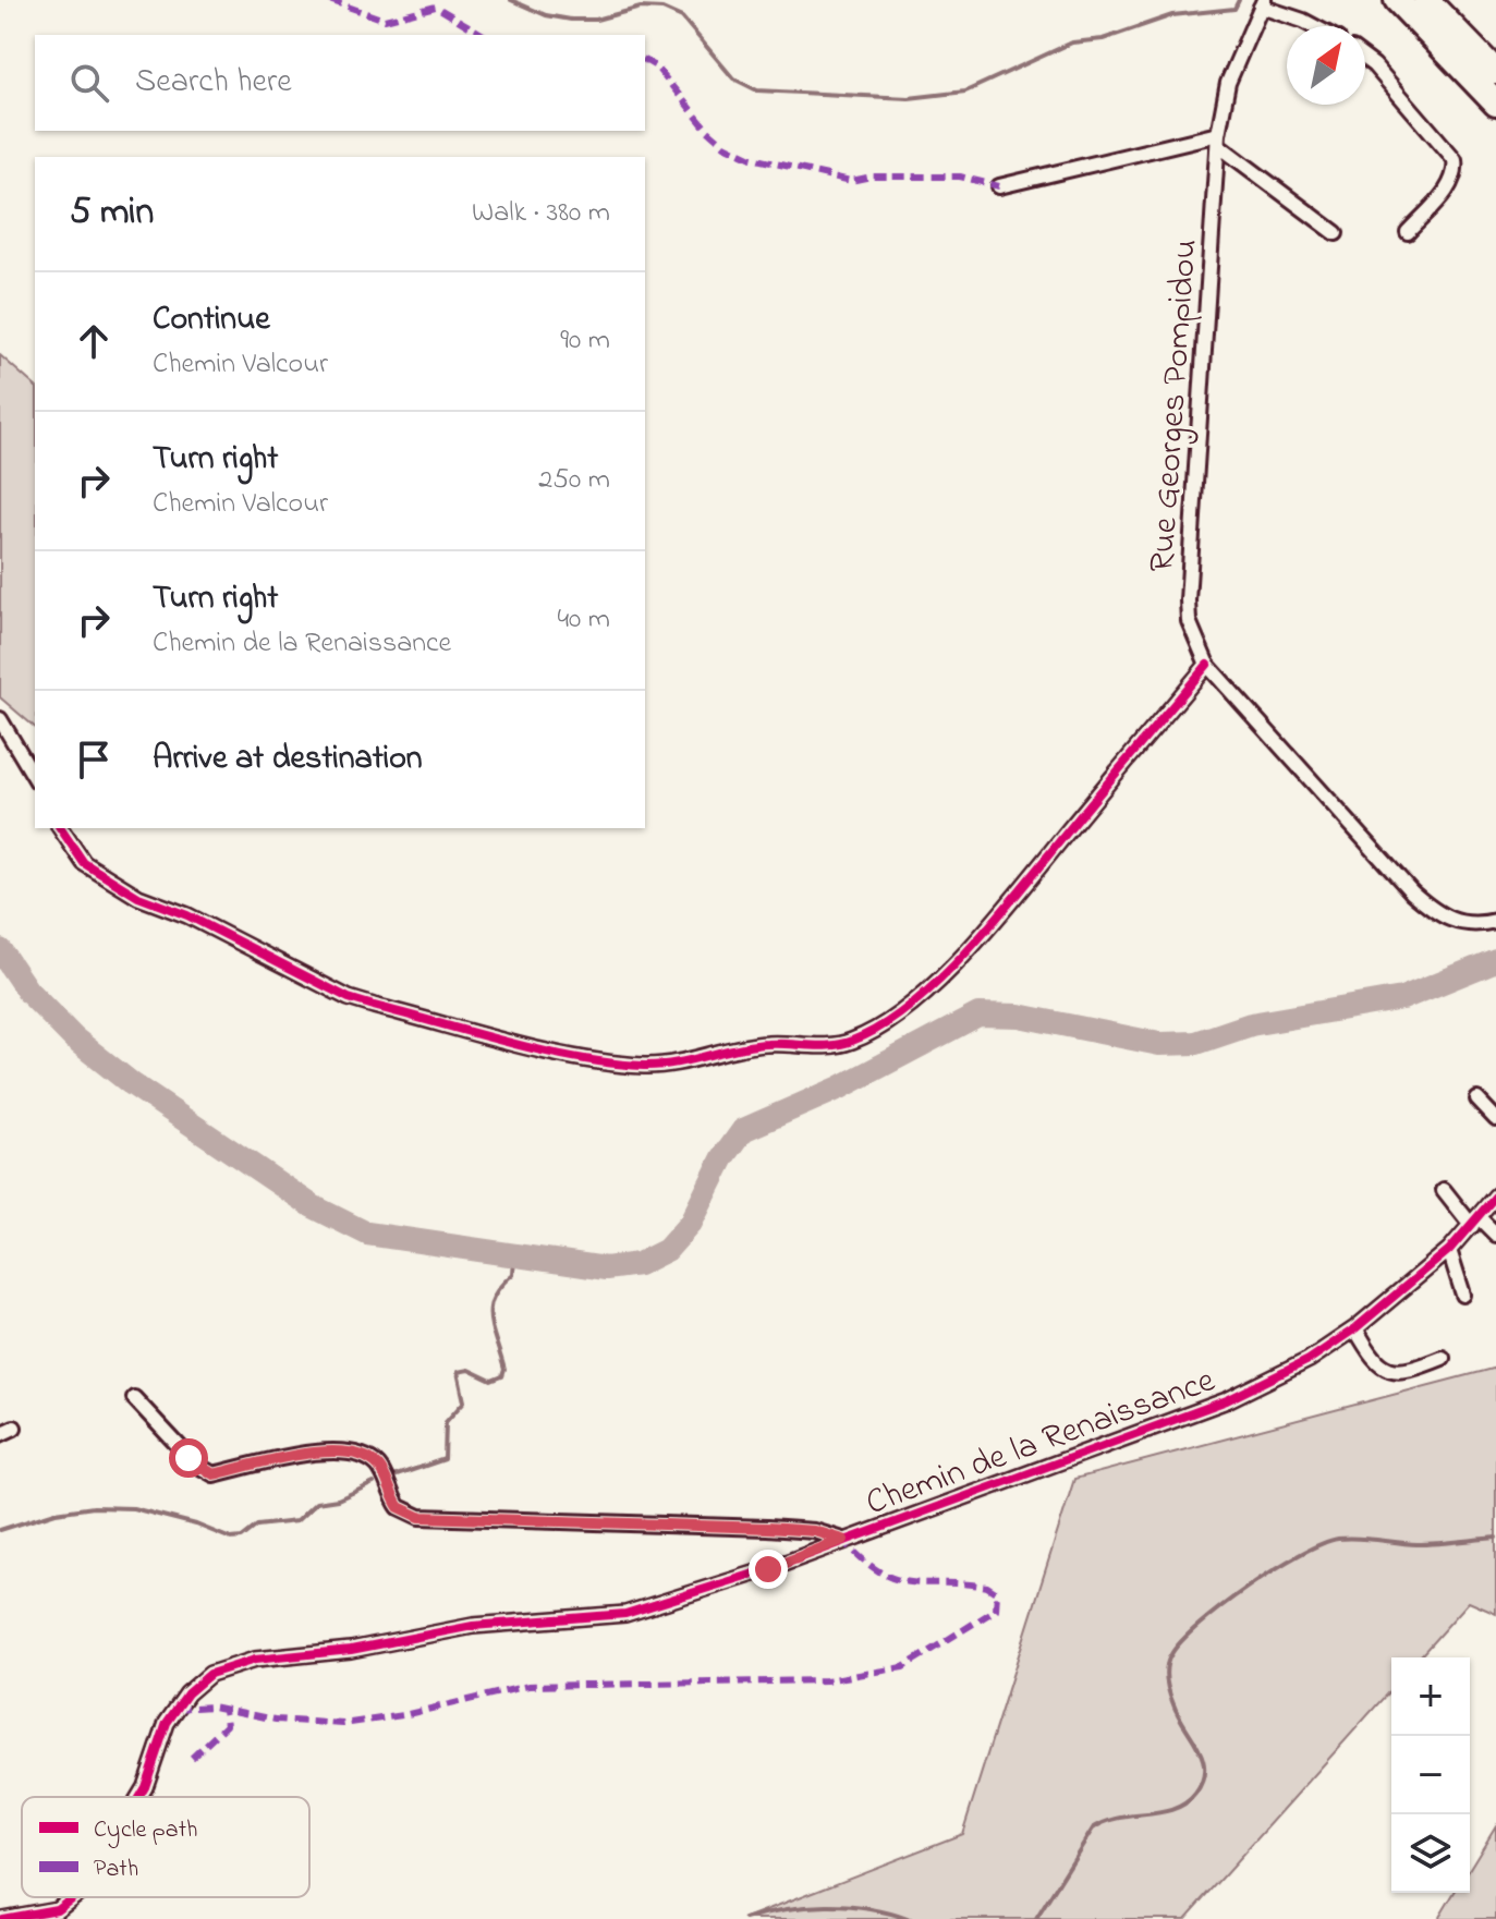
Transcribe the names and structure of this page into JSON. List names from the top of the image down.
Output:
{
  "streets": {
    "street": ["Rue Georges Pompidou", "Chemin de la Renaissance"]
  },
  "legend": ["Cycle path", "Path"],
  "north": "top right",
  "page": {
    "search": "Search here",
    "heading": ["5 min", "Walk · 380 m"],
    "list": [
      ["Continue", "Chemin Valcour", "90 m"],
      ["Turn right", "Chemin Valcour", "250 m"],
      ["Turn right", "Chemin de la Renaissance", "40 m"],
      "Arrive at destination"
    ],
    "map_buttons": ["+", "−"]
  }
}
